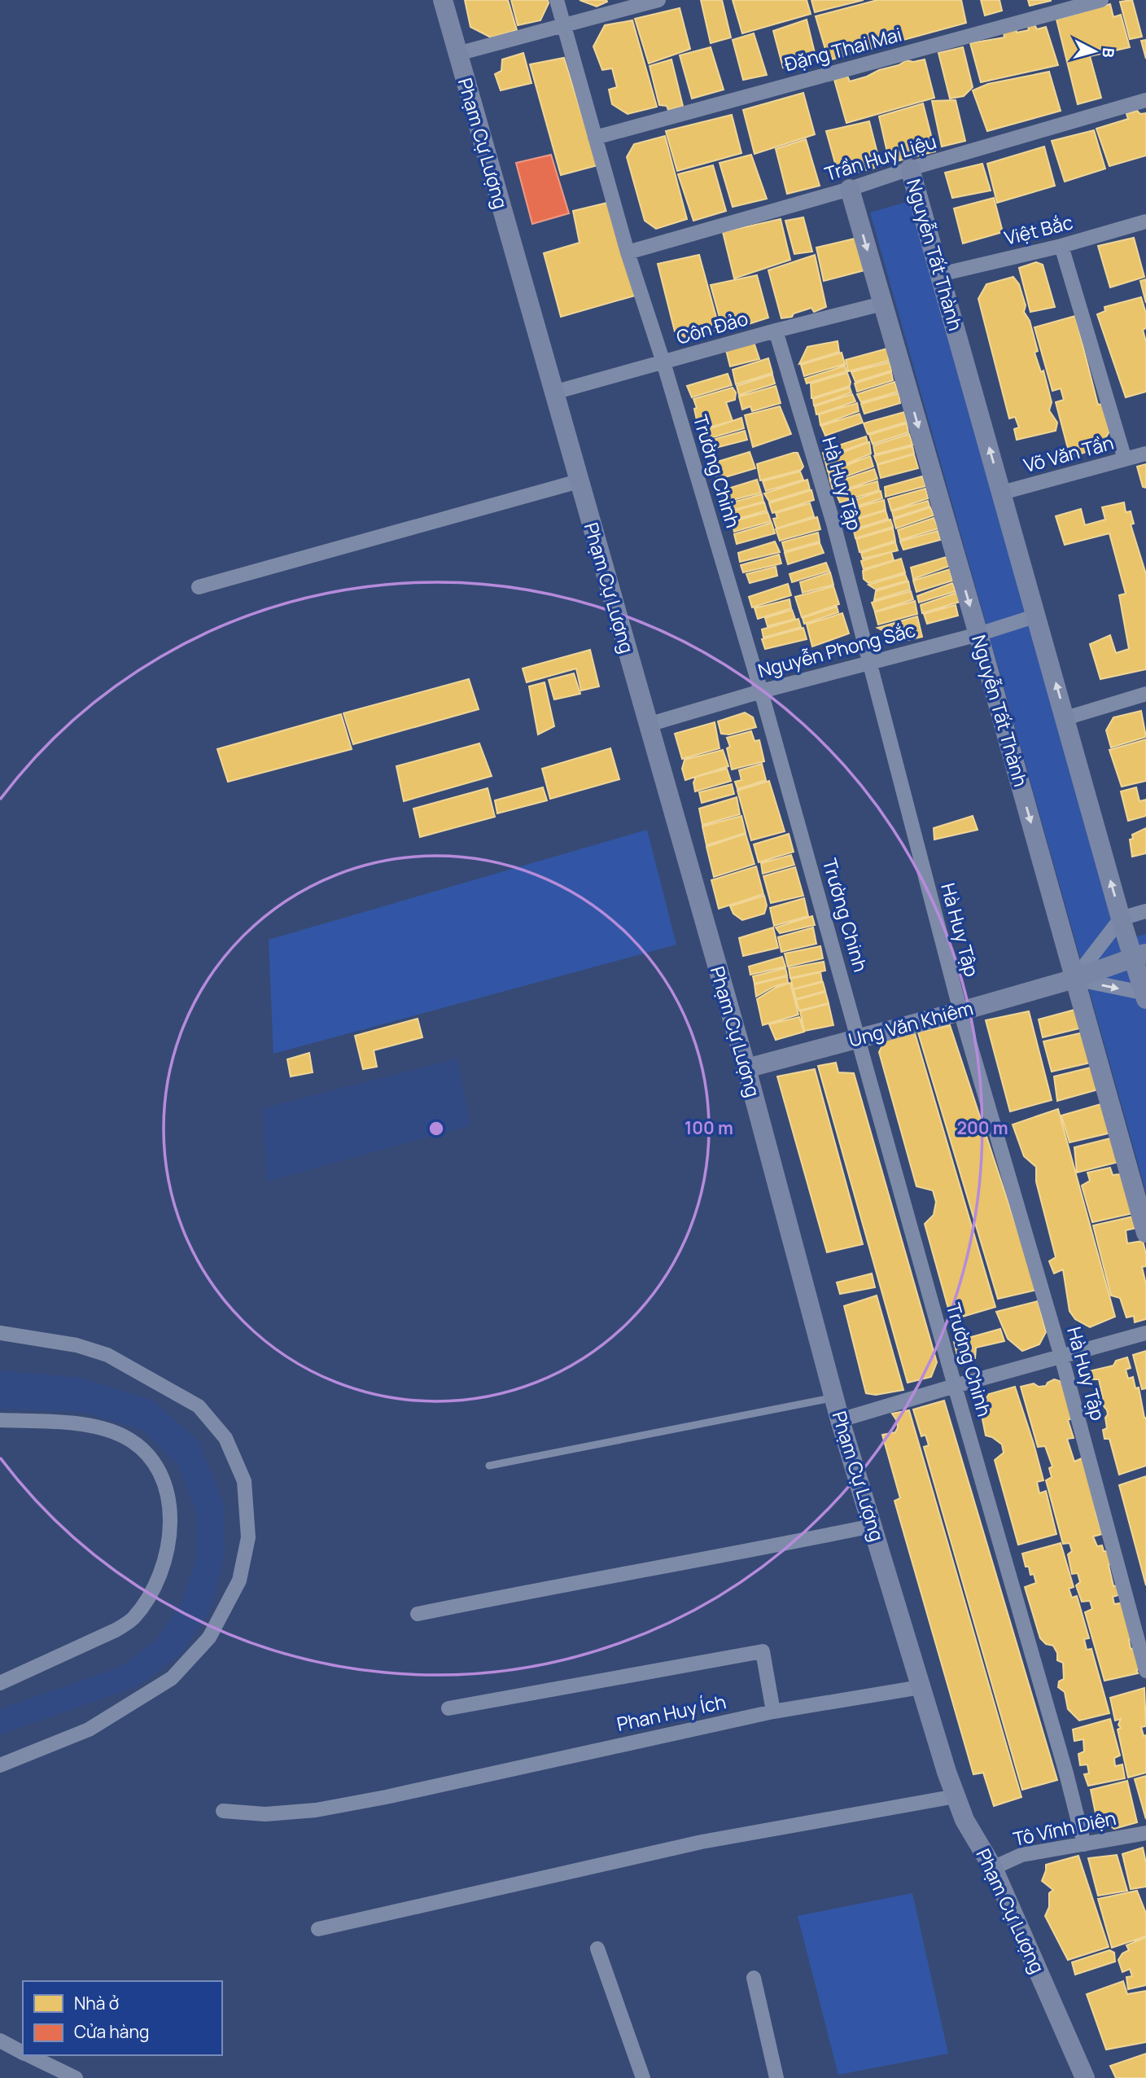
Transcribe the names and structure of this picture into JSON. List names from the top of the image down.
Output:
{
  "streets": {
    "street": [
      "Đặng Thai Mai",
      "Phạm Cự Lượng",
      "Trần Huy Liệu",
      "Việt Bắc",
      "Nguyễn Tất Thành",
      "Côn Đảo",
      "Võ Văn Tần",
      "Trường Chinh",
      "Hà Huy Tập",
      "Nguyễn Phong Sắc",
      "Ung Văn Khiêm",
      "Phan Huy Ích",
      "Tô Vĩnh Diện"
    ]
  },
  "crossings": [
    ["Đặng Thai Mai", "Trường Chinh"],
    ["Phạm Cự Lượng", "Côn Đảo"],
    ["Phạm Cự Lượng", "Nguyễn Phong Sắc"],
    ["Phạm Cự Lượng", "Ung Văn Khiêm"],
    ["Phạm Cự Lượng", "Phan Huy Ích"],
    ["Phạm Cự Lượng", "Tô Vĩnh Diện"],
    ["Trần Huy Liệu", "Nguyễn Tất Thành"],
    ["Trần Huy Liệu", "Trường Chinh"],
    ["Việt Bắc", "Nguyễn Tất Thành"],
    ["Nguyễn Tất Thành", "Côn Đảo"],
    ["Nguyễn Tất Thành", "Võ Văn Tần"],
    ["Nguyễn Tất Thành", "Nguyễn Phong Sắc"],
    ["Nguyễn Tất Thành", "Ung Văn Khiêm"],
    ["Côn Đảo", "Trường Chinh"],
    ["Côn Đảo", "Hà Huy Tập"],
    ["Trường Chinh", "Nguyễn Phong Sắc"],
    ["Trường Chinh", "Ung Văn Khiêm"],
    ["Trường Chinh", "Tô Vĩnh Diện"],
    ["Hà Huy Tập", "Nguyễn Phong Sắc"],
    ["Hà Huy Tập", "Ung Văn Khiêm"]
  ],
  "legend": ["Nhà ở", "Cửa hàng"],
  "north": "right",
  "rings": ["100 m", "200 m"]
}
